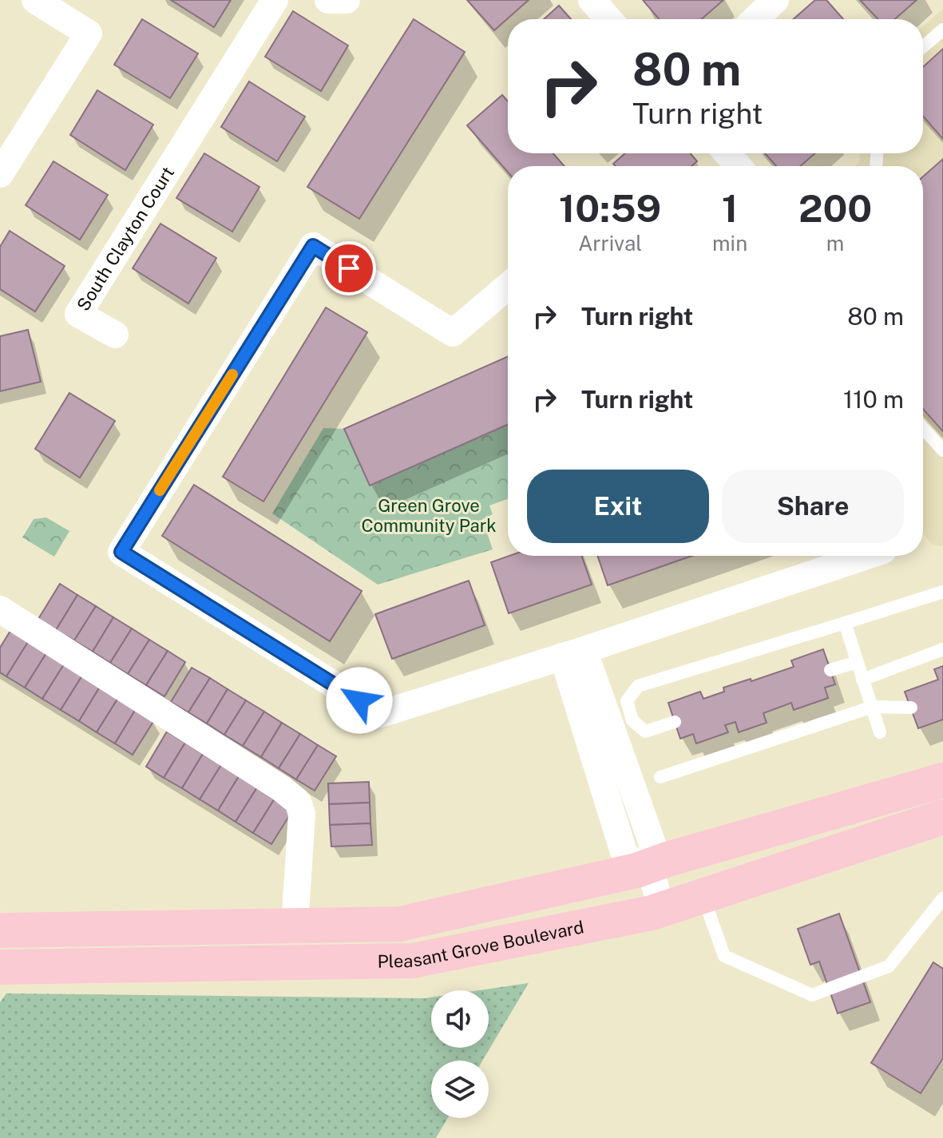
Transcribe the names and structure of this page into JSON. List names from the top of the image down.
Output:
{
  "streets": {
    "main road": ["Pleasant Grove Boulevard"],
    "street": ["South Clayton Court"]
  },
  "parks": ["Green Grove Community Park"],
  "page": {
    "turn": ["80 m", "Turn right"],
    "eta": [
      "10:59",
      "Arrival",
      "1",
      "min",
      "200",
      "m"
    ],
    "list": [
      {
        "name": "Turn right",
        "value": "80 m"
      },
      {
        "name": "Turn right",
        "value": "110 m"
      }
    ],
    "buttons": ["Exit", "Share"]
  }
}
